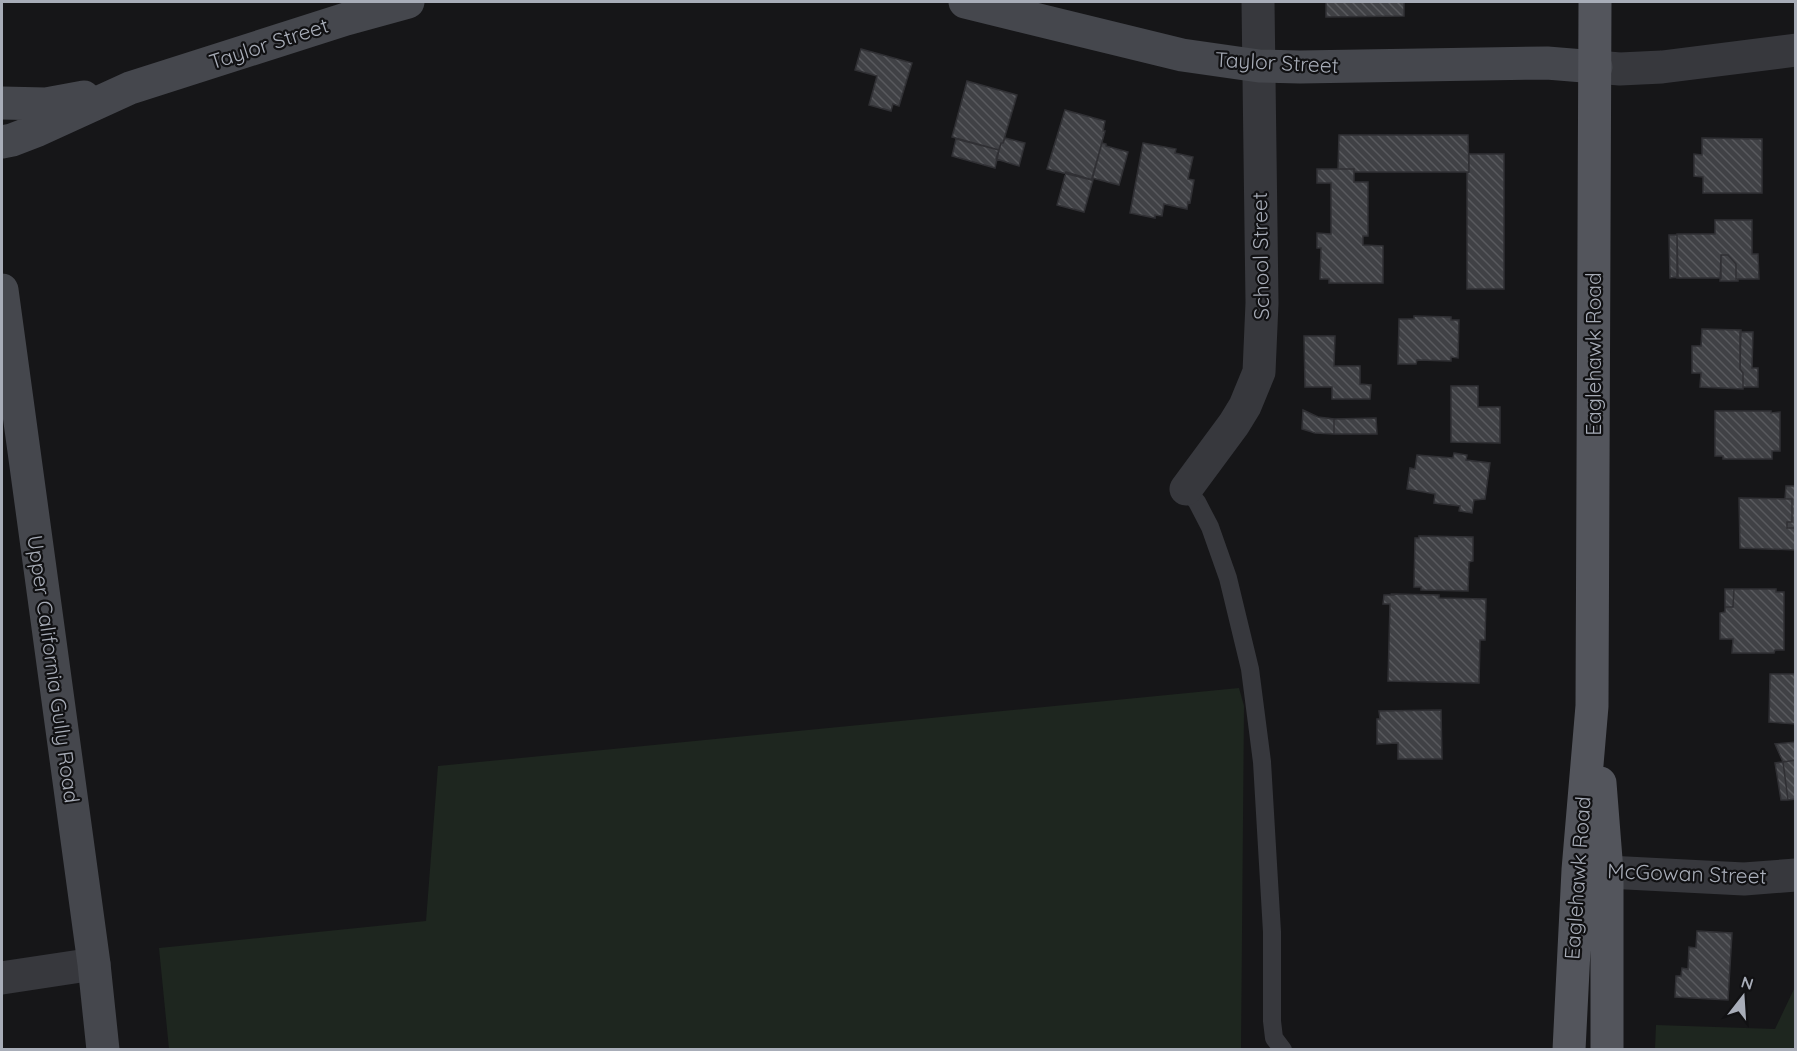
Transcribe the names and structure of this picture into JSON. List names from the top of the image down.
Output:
{
  "streets": {
    "main road": ["Eaglehawk Road"],
    "street": [
      "Taylor Street",
      "School Street",
      "Upper California Gully Road",
      "McGowan Street"
    ]
  },
  "crossings": [
    ["Taylor Street", "School Street"],
    ["Taylor Street", "Eaglehawk Road"],
    ["Eaglehawk Road", "McGowan Street"]
  ],
  "north": "top"
}
